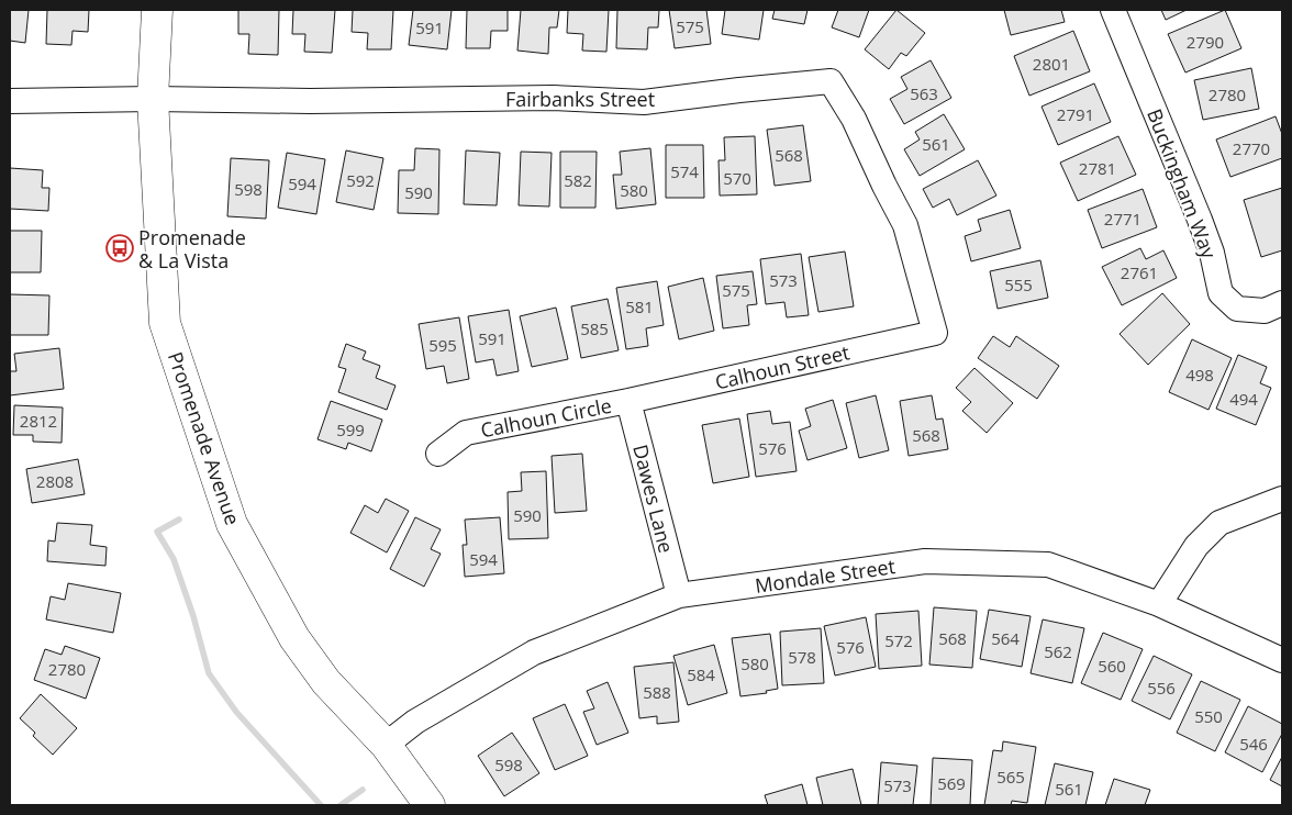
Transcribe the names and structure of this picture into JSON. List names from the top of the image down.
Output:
{
  "streets": {
    "main road": ["Promenade Avenue"],
    "street": [
      "Fairbanks Street",
      "Buckingham Way",
      "Calhoun Street",
      "Calhoun Circle",
      "Dawes Lane",
      "Mondale Street"
    ]
  },
  "crossings": [
    ["Fairbanks Street", "Calhoun Street"],
    ["Fairbanks Street", "Promenade Avenue"],
    ["Calhoun Street", "Calhoun Circle"],
    ["Calhoun Street", "Dawes Lane"],
    ["Calhoun Circle", "Dawes Lane"],
    ["Promenade Avenue", "Mondale Street"],
    ["Dawes Lane", "Mondale Street"]
  ],
  "places": {
    "bus stop": ["Promenade & La Vista"]
  },
  "house_numbers": [
    "575",
    "591",
    "2790",
    "2801",
    "563",
    "2780",
    "2791",
    "561",
    "2770",
    "568",
    "2781",
    "574",
    "570",
    "592",
    "582",
    "594",
    "598",
    "580",
    "590",
    "2771",
    "2761",
    "573",
    "555",
    "575",
    "581",
    "585",
    "591",
    "595",
    "498",
    "494",
    "2812",
    "599",
    "568",
    "576",
    "2808",
    "590",
    "594",
    "568",
    "564",
    "572",
    "576",
    "562",
    "578",
    "580",
    "560",
    "2780",
    "584",
    "556",
    "588",
    "550",
    "546",
    "598",
    "565",
    "569",
    "573",
    "561"
  ]
}
